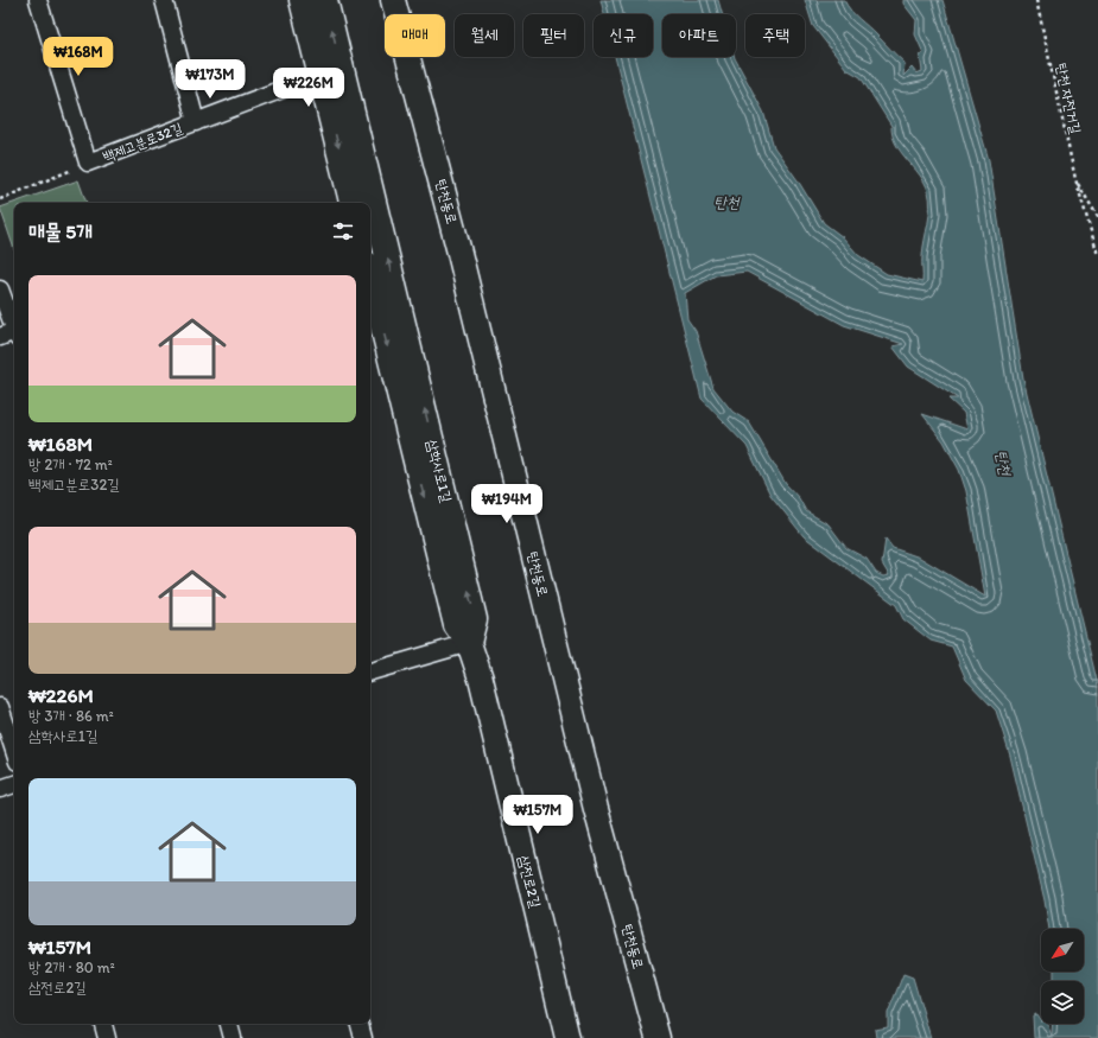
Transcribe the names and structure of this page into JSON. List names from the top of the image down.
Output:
{
  "streets": {
    "street": [
      "백제고분로32길",
      "탄천동로",
      "삼학사로1길",
      "삼전로2길"
    ],
    "path": ["탄천 자전거길"]
  },
  "crossings": [
    ["백제고분로32길", "삼학사로1길"],
    ["삼학사로1길", "삼전로2길"]
  ],
  "water": ["탄천"],
  "north": "bottom left",
  "page": {
    "chip": [
      "매매",
      "월세",
      "필터",
      "신규",
      "아파트",
      "주택"
    ],
    "price": [
      "₩168M",
      "₩173M",
      "₩226M",
      "₩194M",
      "₩157M"
    ],
    "heading": "매물 5개",
    "list": [
      {
        "name": "₩168M",
        "note": "방 2개 · 72 m² · 백제고분로32길"
      },
      {
        "name": "₩226M",
        "note": "방 3개 · 86 m² · 삼학사로1길"
      },
      {
        "name": "₩157M",
        "note": "방 2개 · 80 m² · 삼전로2길"
      }
    ]
  }
}
